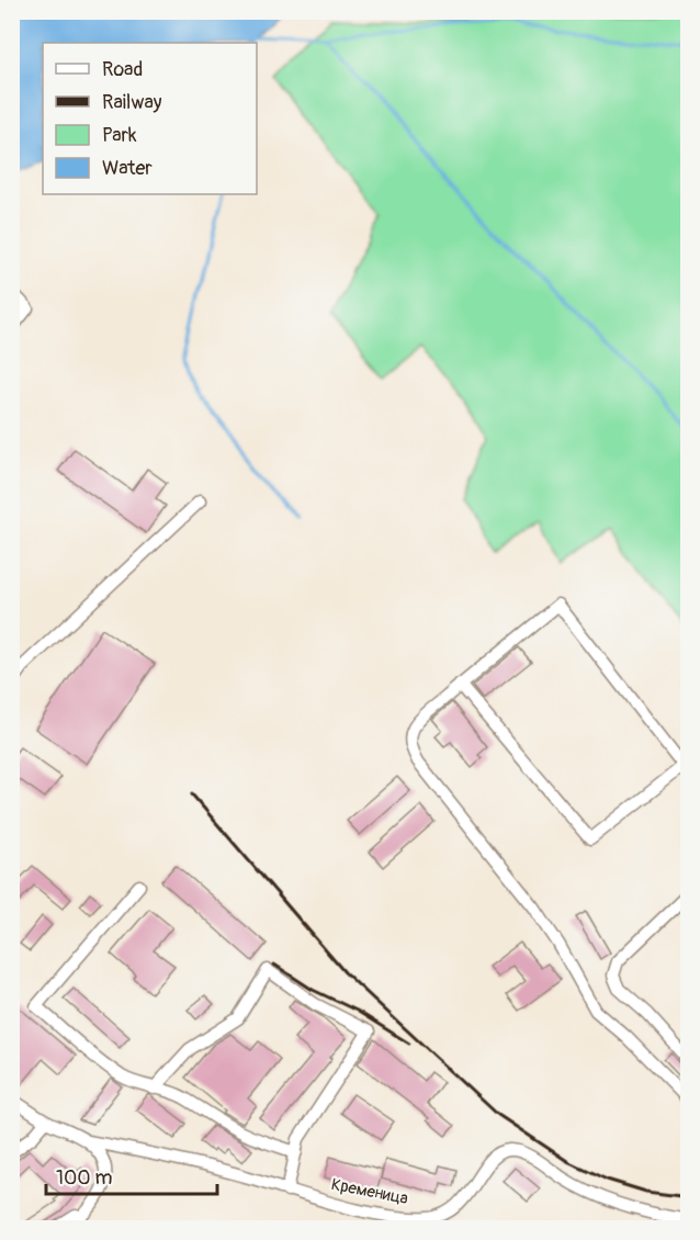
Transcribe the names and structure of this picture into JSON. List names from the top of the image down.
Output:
{
  "streets": {
    "street": ["Кременица"]
  },
  "legend": [
    "Road",
    "Railway",
    "Park",
    "Water"
  ],
  "scale_bar": "100 m"
}
